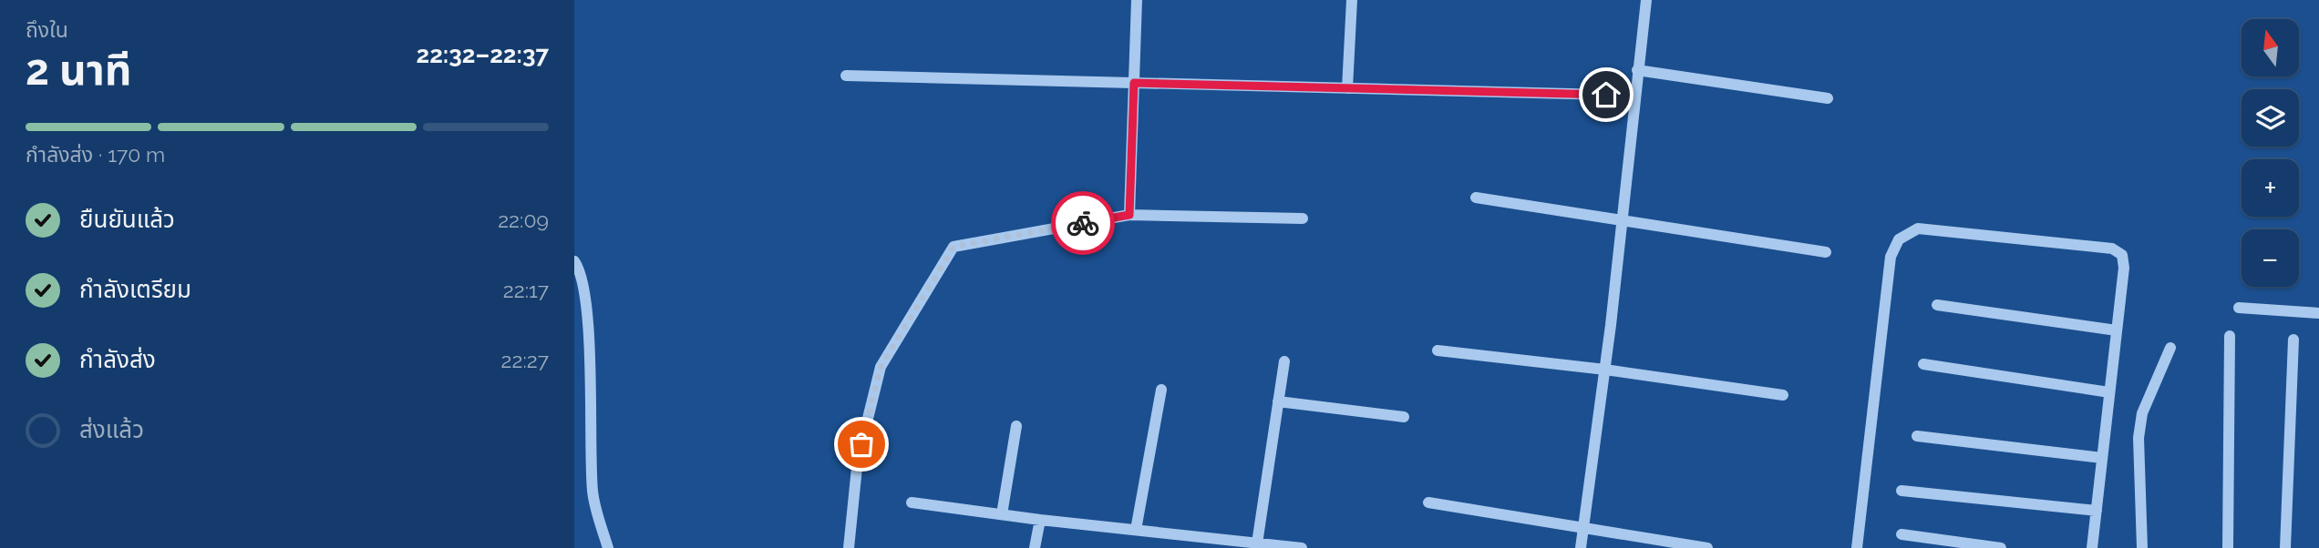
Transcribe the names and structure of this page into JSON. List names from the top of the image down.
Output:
{
  "north": "top",
  "page": {
    "heading": ["2 นาที", "ถึงใน", "22:32–22:37"],
    "map_buttons": ["+", "−"],
    "bar": "กำลังส่ง · 170 m",
    "list": [
      ["ยืนยันแล้ว", "22:09"],
      ["กำลังเตรียม", "22:17"],
      ["กำลังส่ง", "22:27"],
      "ส่งแล้ว"
    ]
  }
}
